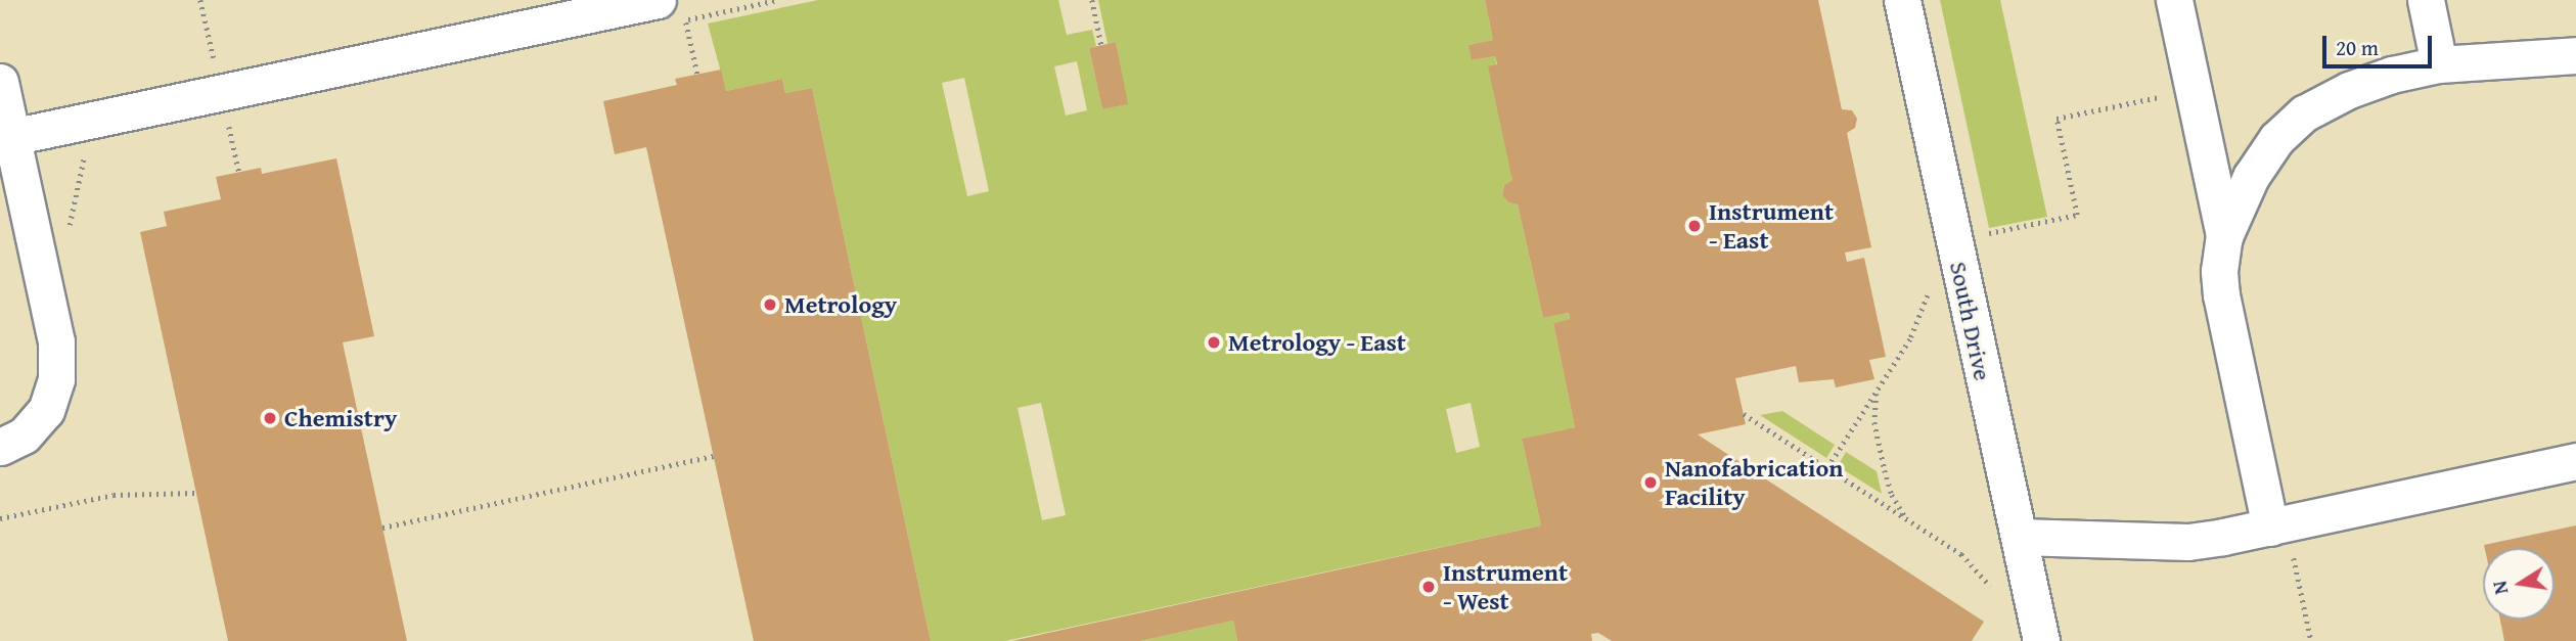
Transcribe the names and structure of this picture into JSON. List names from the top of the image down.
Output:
{
  "streets": {
    "street": ["South Drive"]
  },
  "places": [
    "Instrument - East",
    "Metrology",
    "Metrology - East",
    "Chemistry",
    "Nanofabrication Facility",
    "Instrument - West"
  ],
  "scale_bar": "20 m",
  "north": "left"
}
